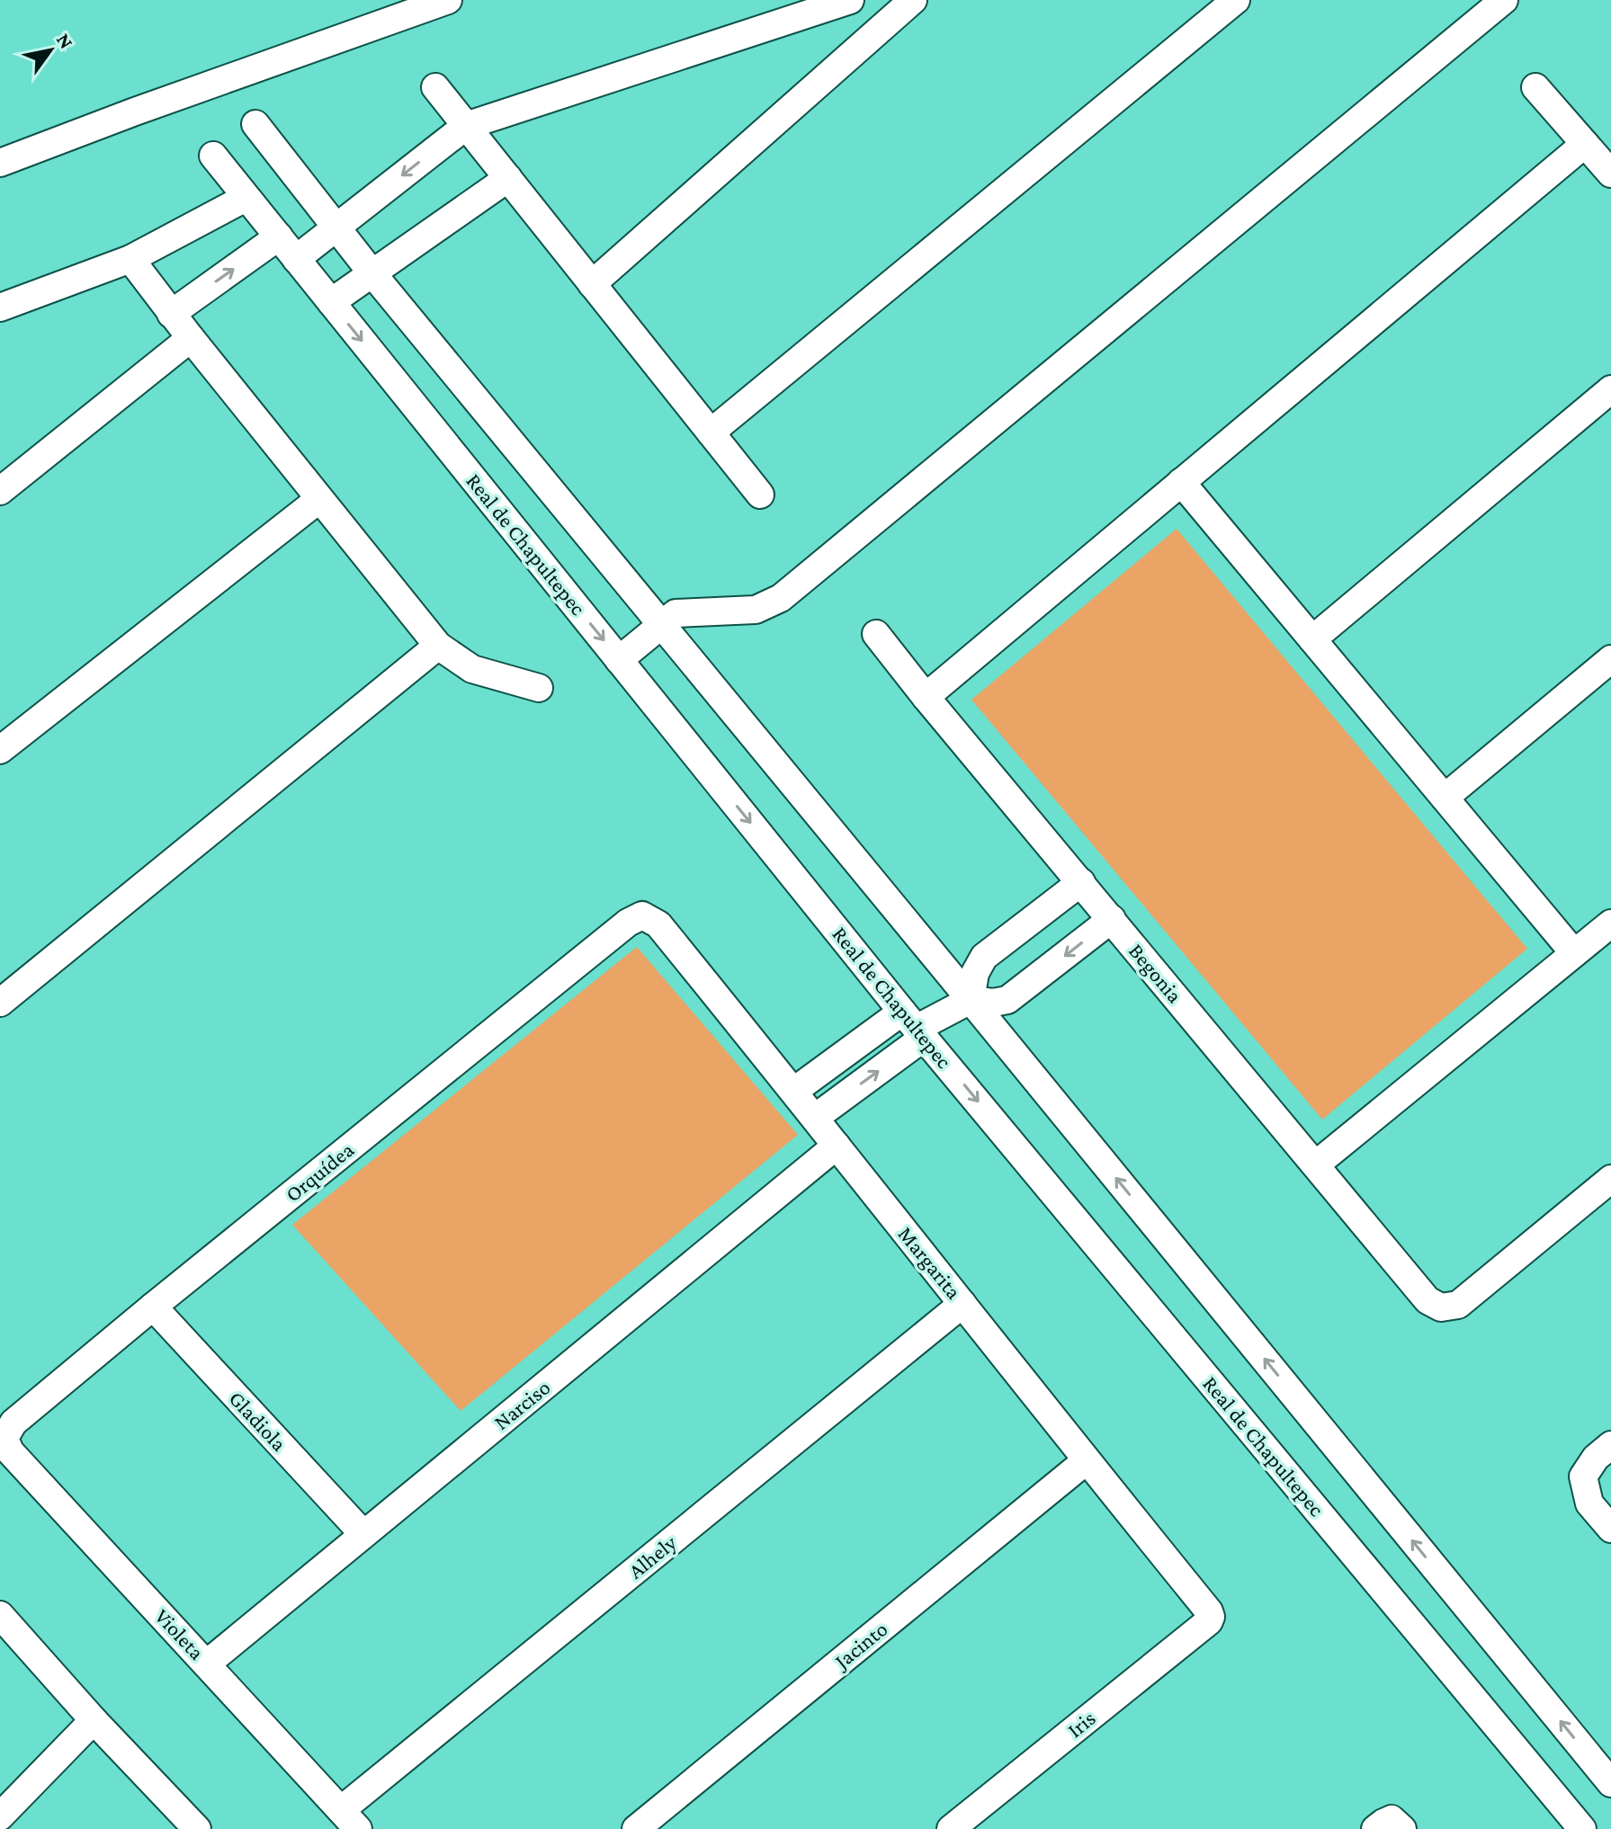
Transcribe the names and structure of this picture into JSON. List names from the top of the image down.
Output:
{
  "streets": {
    "street": [
      "Real de Chapultepec",
      "Begonia",
      "Orquídea",
      "Margarita",
      "Narciso",
      "Gladiola",
      "Alhely",
      "Violeta",
      "Jacinto",
      "Iris"
    ]
  },
  "crossings": [
    ["Orquídea", "Margarita"],
    ["Orquídea", "Gladiola"],
    ["Orquídea", "Violeta"],
    ["Margarita", "Narciso"],
    ["Margarita", "Alhely"],
    ["Margarita", "Jacinto"],
    ["Margarita", "Iris"],
    ["Narciso", "Gladiola"],
    ["Narciso", "Violeta"],
    ["Alhely", "Violeta"]
  ],
  "north": "top right"
}
